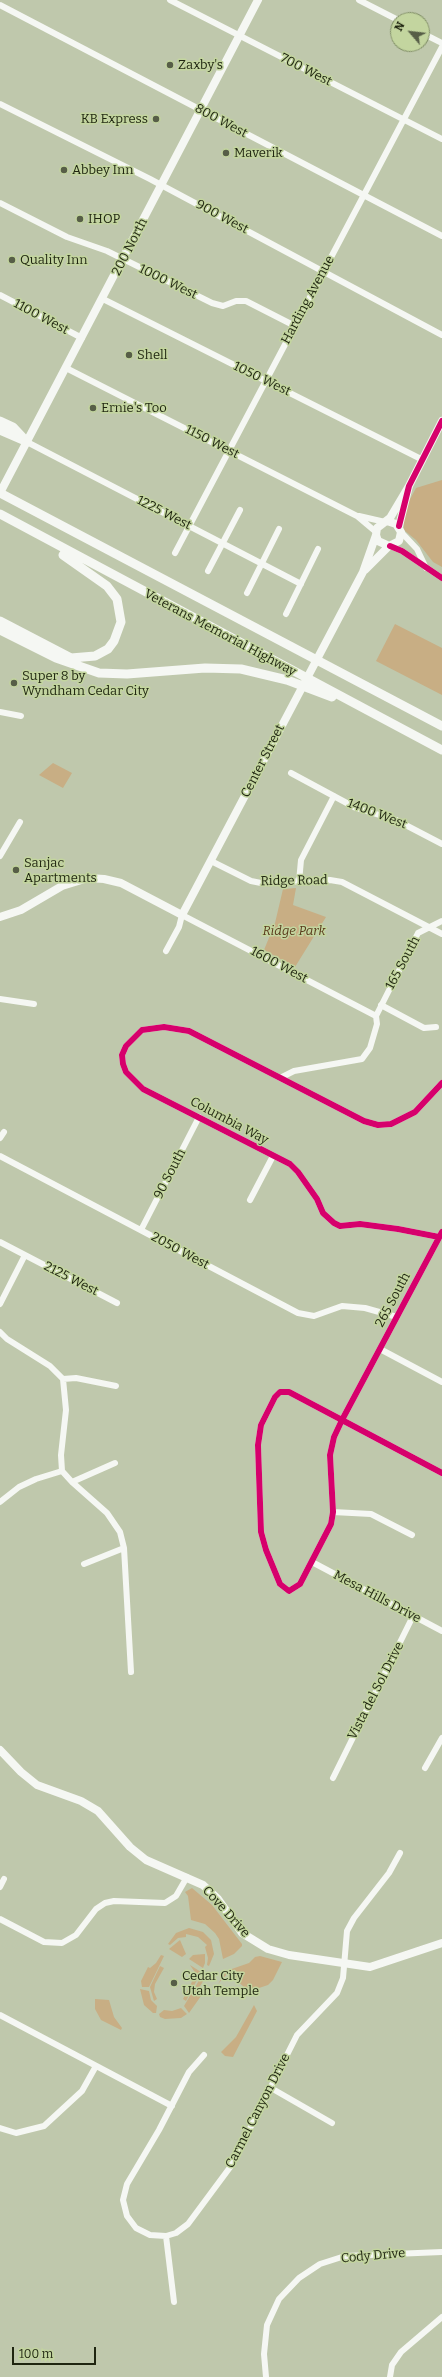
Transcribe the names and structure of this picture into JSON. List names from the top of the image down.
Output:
{
  "streets": {
    "highway": ["Veterans Memorial Highway"],
    "main road": ["200 North", "Center Street", "Cove Drive"],
    "street": [
      "700 West",
      "800 West",
      "900 West",
      "1000 West",
      "Harding Avenue",
      "1100 West",
      "1050 West",
      "1150 West",
      "1225 West",
      "1400 West",
      "Ridge Road",
      "165 South",
      "1600 West",
      "Columbia Way",
      "90 South",
      "2050 West",
      "2125 West",
      "265 South",
      "Mesa Hills Drive",
      "Vista del Sol Drive",
      "Carmel Canyon Drive",
      "Cody Drive"
    ]
  },
  "crossings": [
    ["700 West", "200 North"],
    ["700 West", "Harding Avenue"],
    ["800 West", "200 North"],
    ["800 West", "Harding Avenue"],
    ["900 West", "200 North"],
    ["900 West", "Harding Avenue"],
    ["200 North", "1000 West"],
    ["200 North", "1100 West"],
    ["200 North", "1050 West"],
    ["200 North", "1150 West"],
    ["200 North", "1225 West"],
    ["200 North", "Veterans Memorial Highway"],
    ["1000 West", "Harding Avenue"],
    ["Harding Avenue", "1050 West"],
    ["Harding Avenue", "1150 West"],
    ["Harding Avenue", "1225 West"],
    ["1150 West", "Center Street"],
    ["Center Street", "Ridge Road"],
    ["Center Street", "1600 West"],
    ["Ridge Road", "165 South"],
    ["165 South", "1600 West"],
    ["165 South", "Columbia Way"],
    ["Columbia Way", "90 South"],
    ["Columbia Way", "265 South"],
    ["90 South", "2050 West"],
    ["2050 West", "265 South"],
    ["Mesa Hills Drive", "Vista del Sol Drive"],
    ["Cove Drive", "Carmel Canyon Drive"]
  ],
  "parks": ["Ridge Park"],
  "places": [
    "Zaxby's",
    "KB Express",
    "Maverik",
    "Abbey Inn",
    "IHOP",
    "Quality Inn",
    "Shell",
    "Ernie's Too",
    "Super 8 by Wyndham Cedar City",
    "Sanjac Apartments",
    "Cedar City Utah Temple"
  ],
  "scale_bar": "100 m",
  "north": "top left"
}
